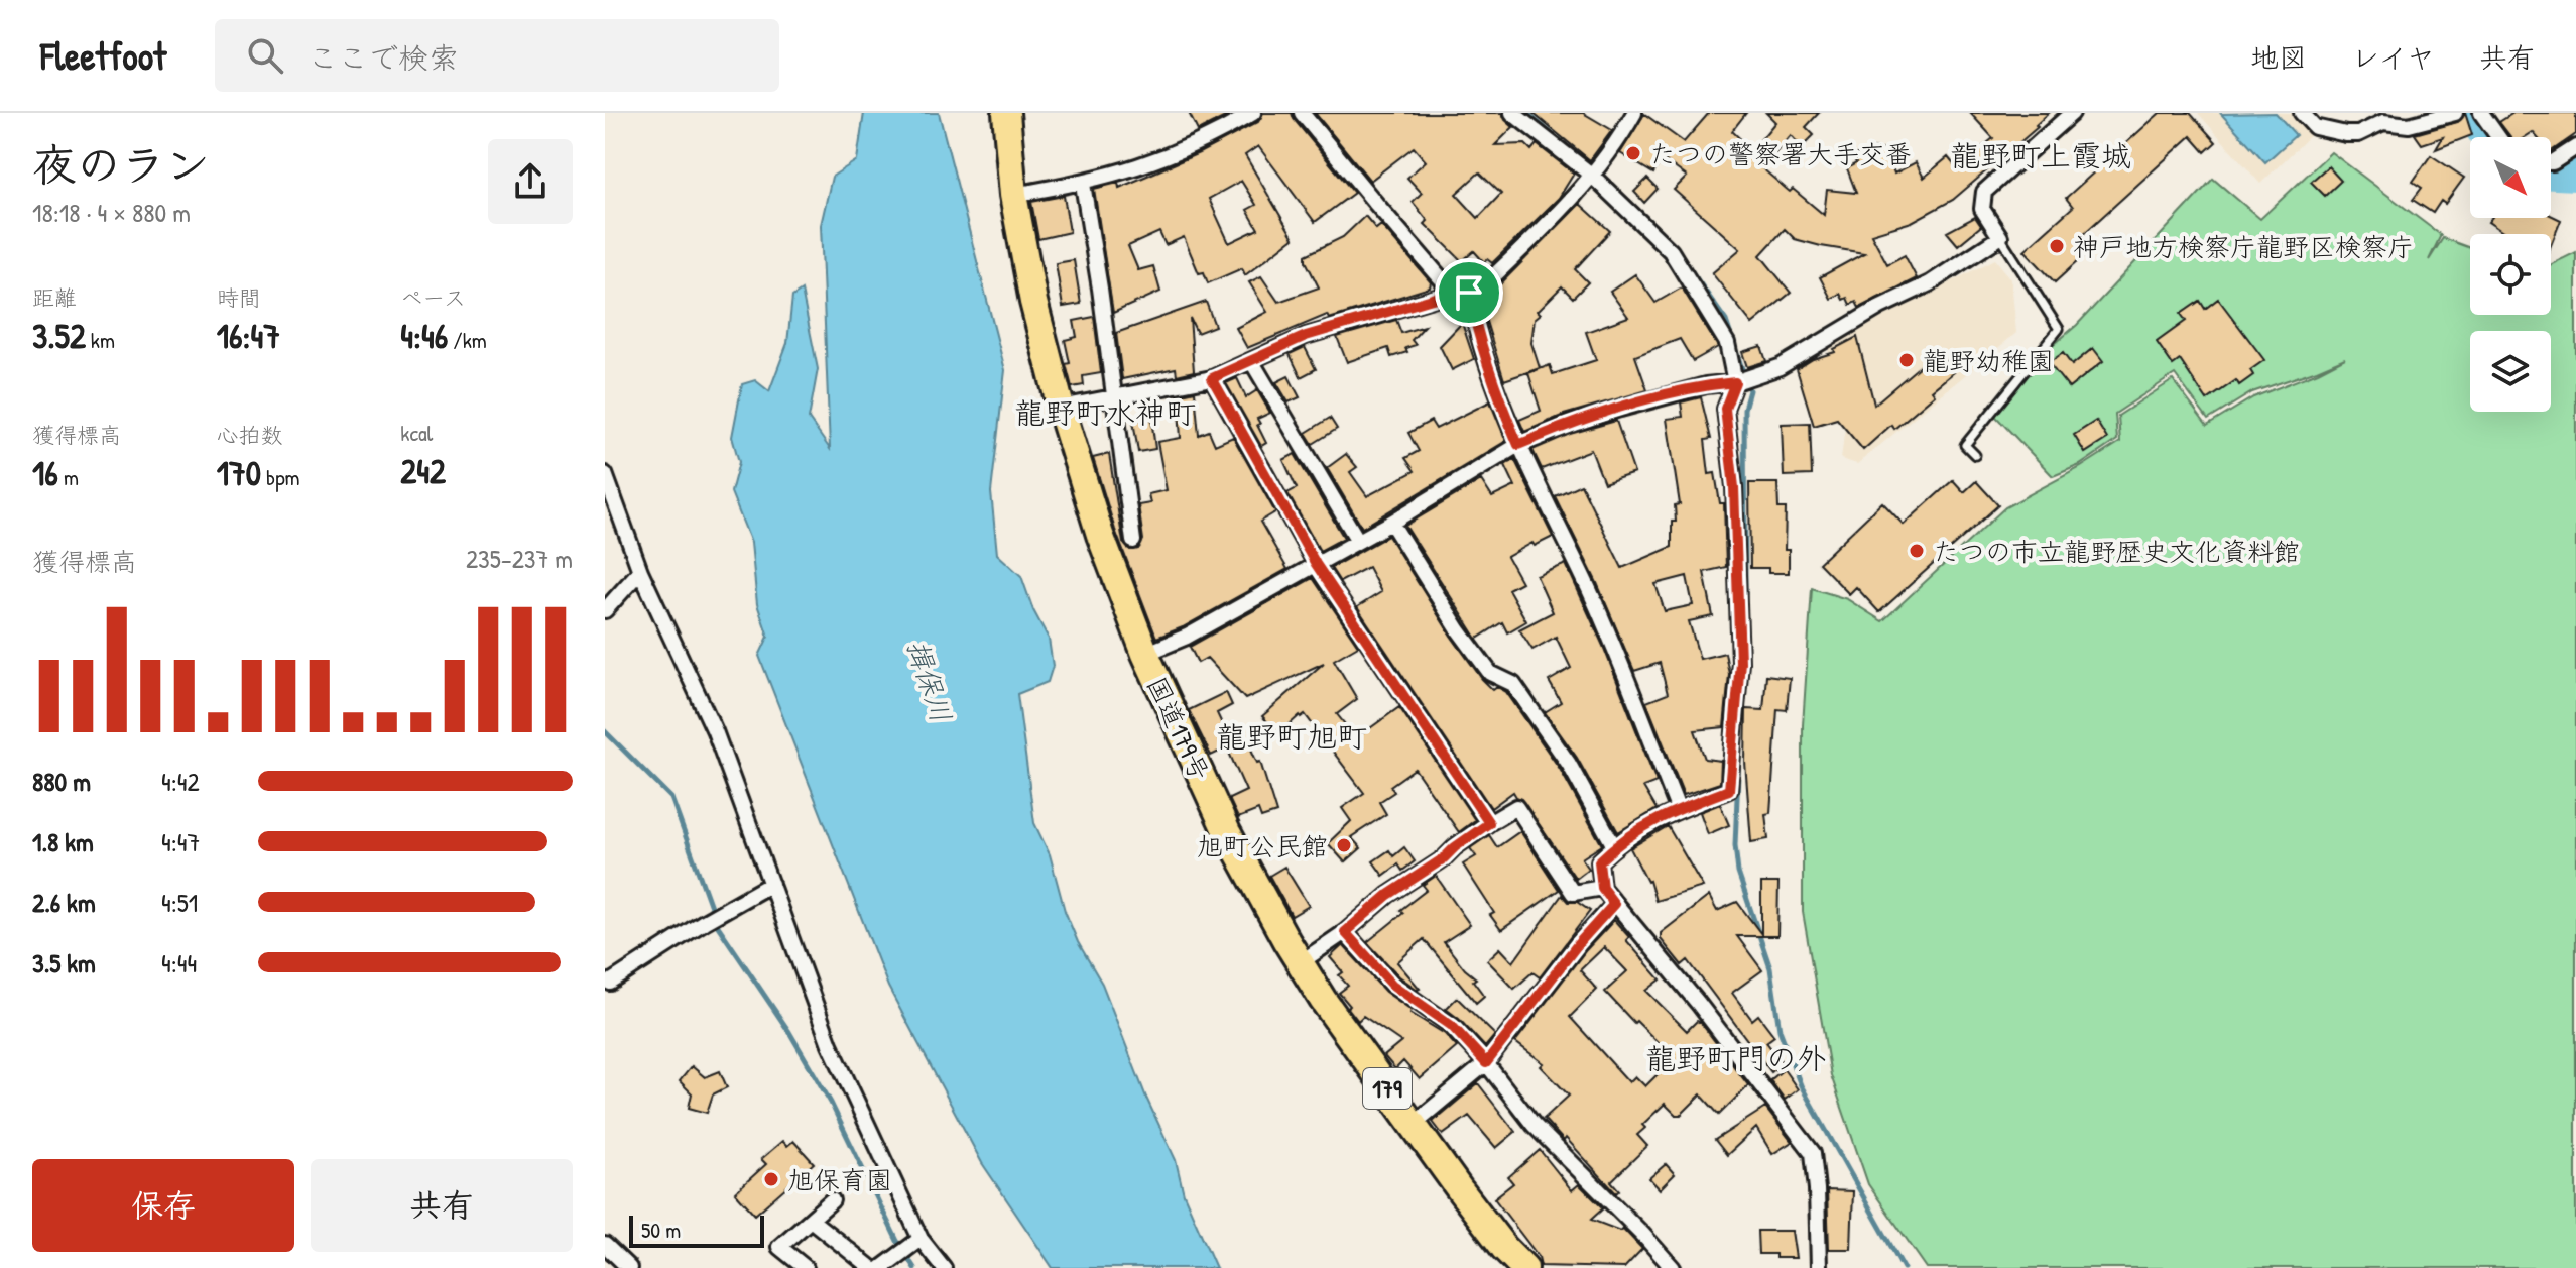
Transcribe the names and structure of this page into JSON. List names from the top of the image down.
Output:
{
  "streets": {
    "highway": ["国道179号", "179"]
  },
  "districts": [
    "龍野町上霞城",
    "龍野町水神町",
    "龍野町旭町",
    "龍野町門の外"
  ],
  "water": ["揖保川"],
  "places": [
    "たつの警察署大手交番",
    "神戸地方検察庁龍野区検察庁",
    "龍野幼稚園",
    "たつの市立龍野歴史文化資料館",
    "旭町公民館",
    "旭保育園"
  ],
  "scale_bar": "50 m",
  "north": "bottom right",
  "page": {
    "header": "Fleetfoot",
    "search": "ここで検索",
    "nav": ["地図", "レイヤ", "共有"],
    "heading": ["夜のラン", "18:18 · 4 × 880 m"],
    "stats": [
      ["距離", "3.52 km"],
      ["時間", "16:47"],
      ["ペース", "4:46 /km"],
      ["獲得標高", "16 m"],
      ["心拍数", "170 bpm"],
      ["kcal", "242"]
    ],
    "chart": ["獲得標高", "235–237 m"],
    "list": [
      {
        "name": "880 m",
        "note": "4:42"
      },
      {
        "name": "1.8 km",
        "note": "4:47"
      },
      {
        "name": "2.6 km",
        "note": "4:51"
      },
      {
        "name": "3.5 km",
        "note": "4:44"
      }
    ],
    "buttons": ["保存", "共有"],
    "scale": "50 m"
  }
}
